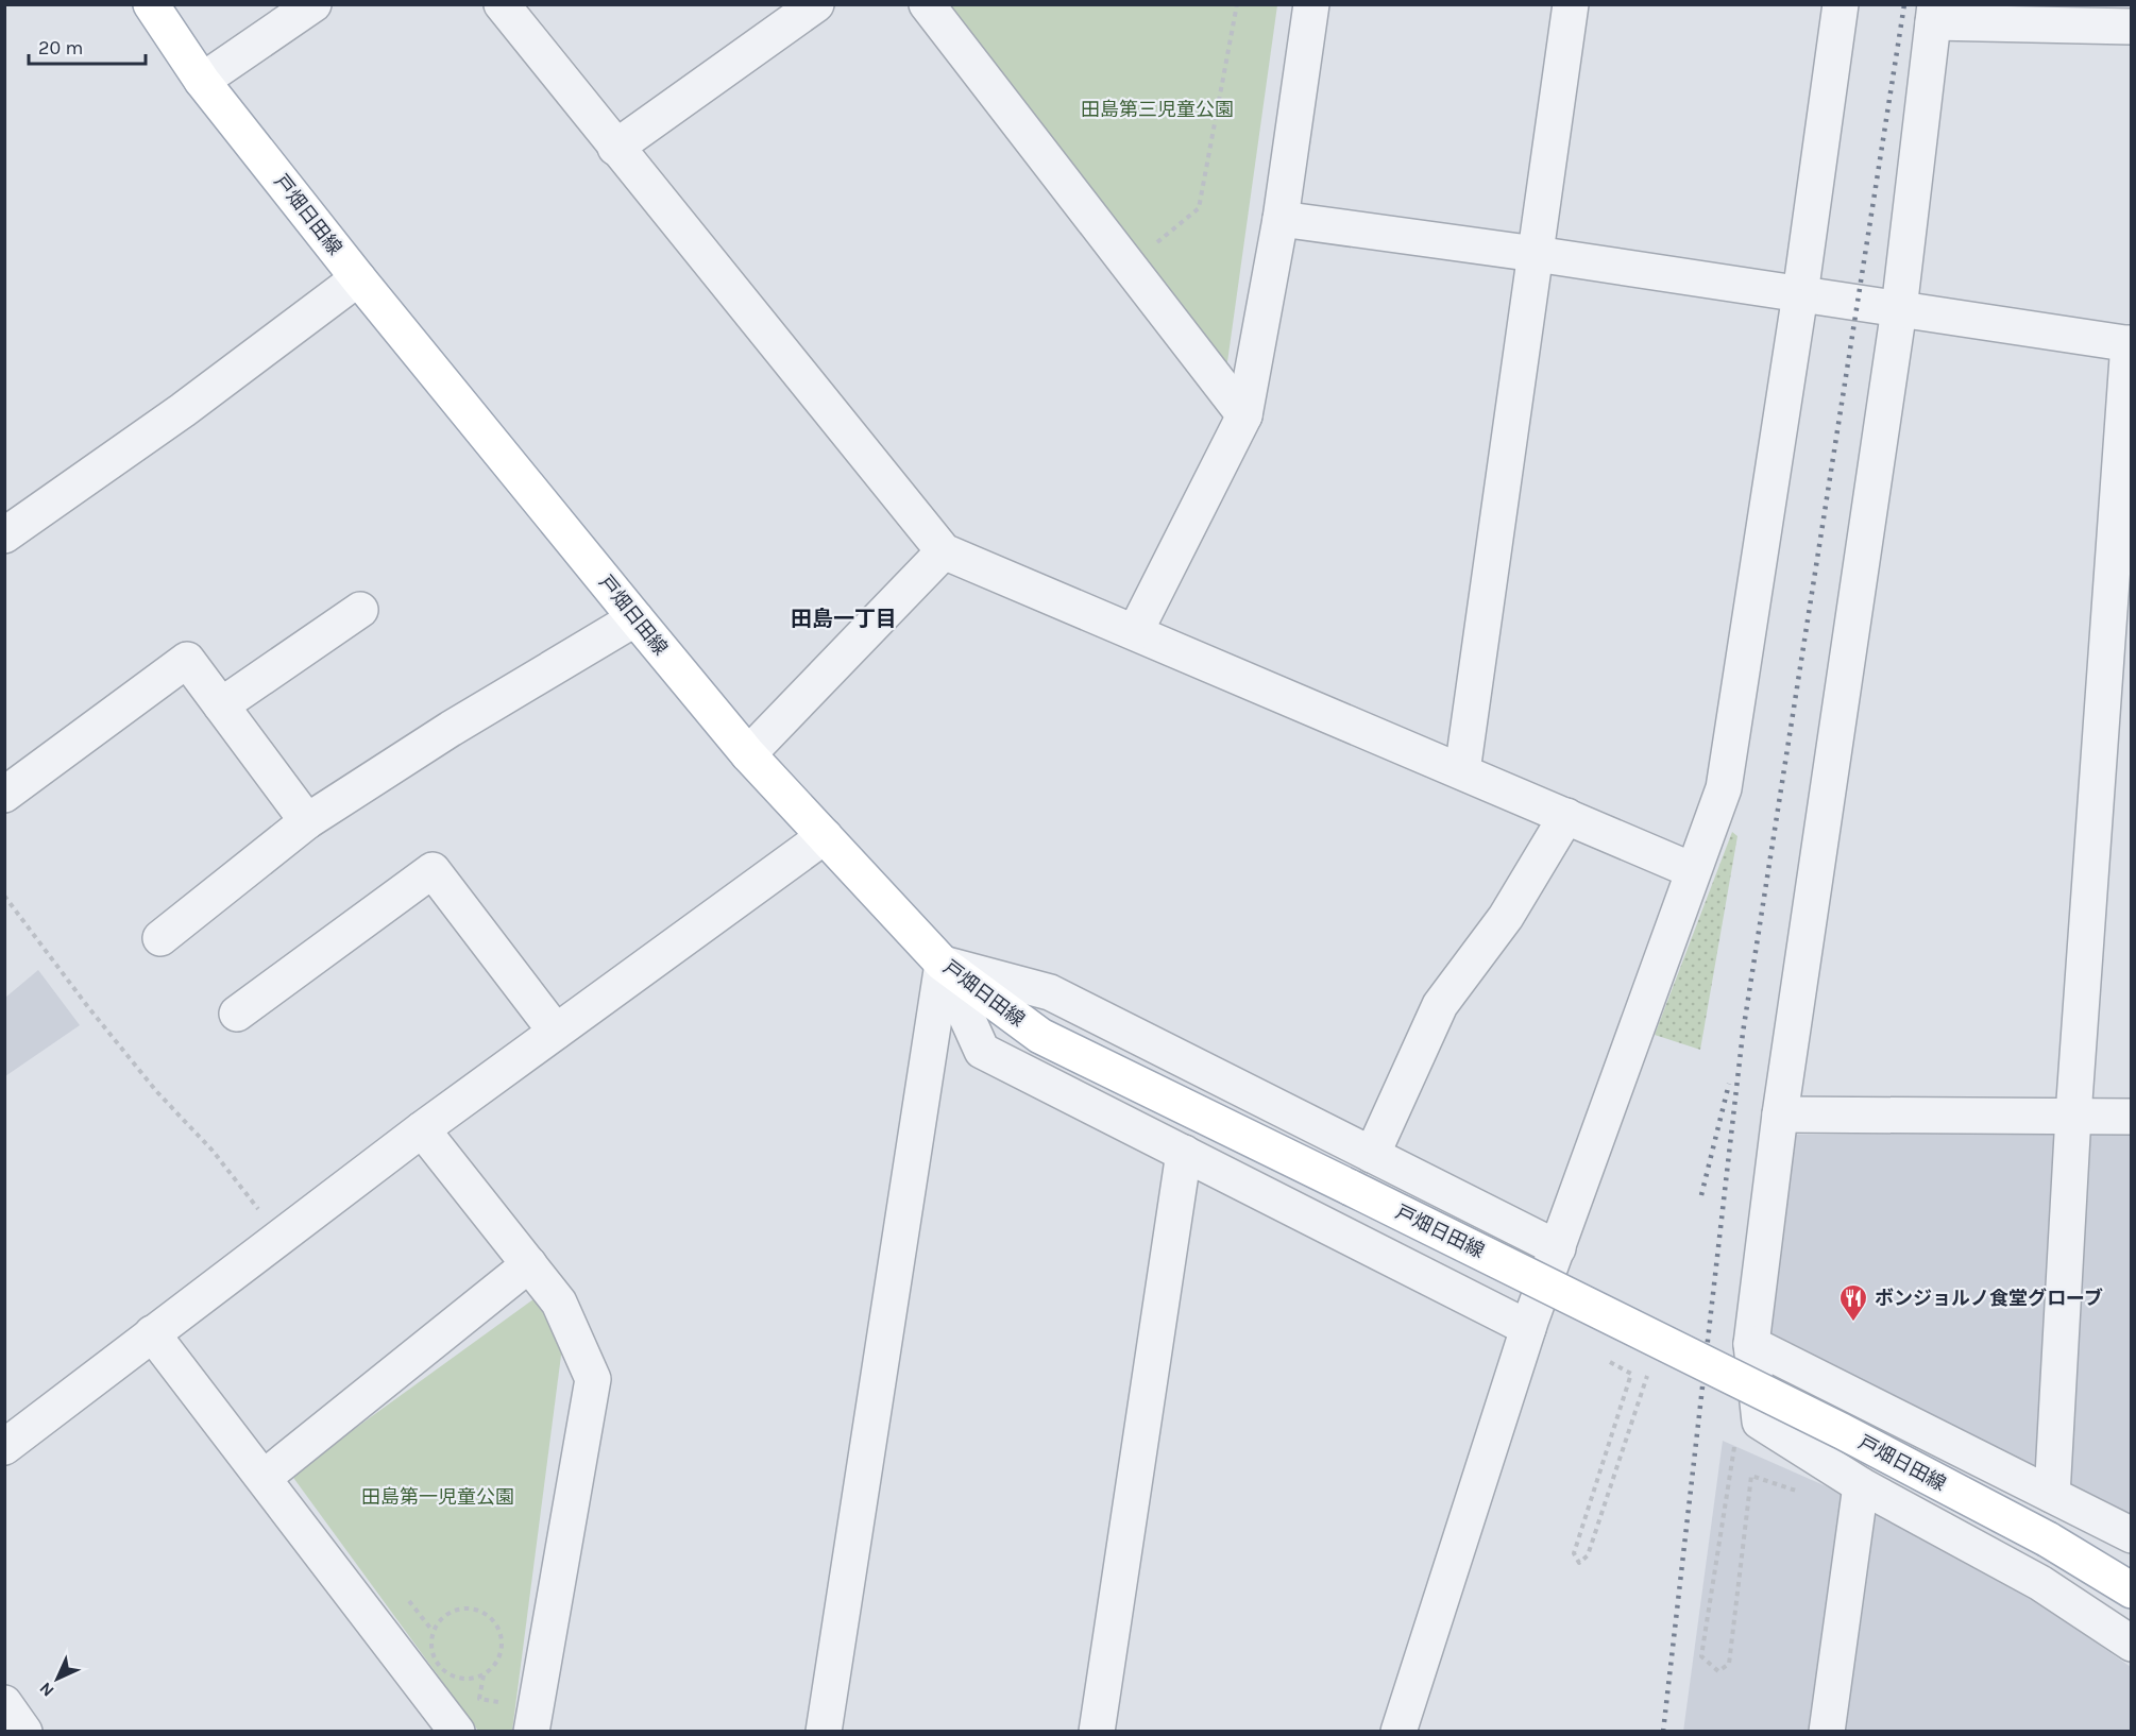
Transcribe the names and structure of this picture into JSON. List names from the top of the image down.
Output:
{
  "streets": {
    "main road": ["戸畑日田線"]
  },
  "districts": ["田島一丁目"],
  "parks": ["田島第三児童公園", "田島第一児童公園"],
  "places": {
    "restaurant": ["ボンジョルノ食堂グローブ"]
  },
  "scale_bar": "20 m",
  "north": "bottom left"
}
